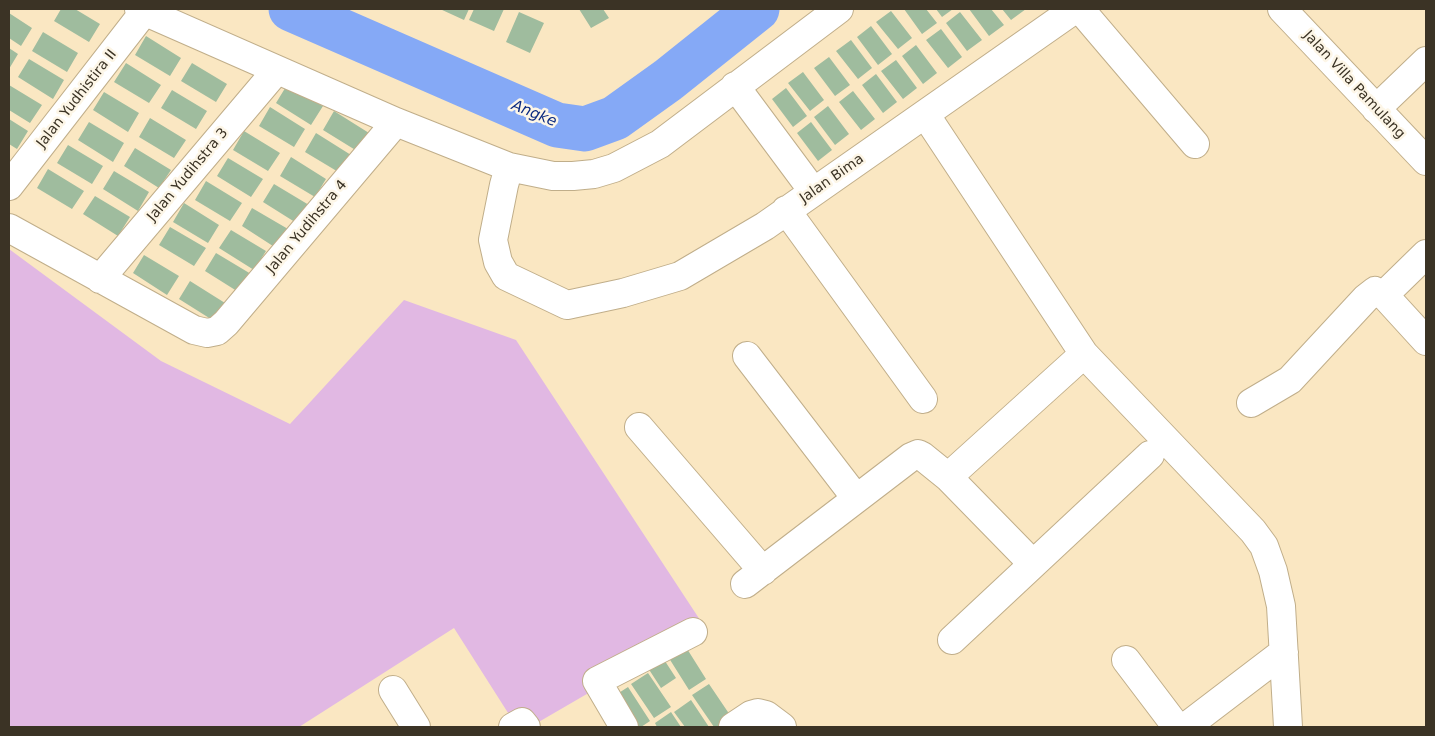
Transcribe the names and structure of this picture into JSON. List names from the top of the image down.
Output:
{
  "streets": {
    "street": [
      "Jalan Villa Pamulang",
      "Jalan Yudhistira II",
      "Jalan Yudihstra 3",
      "Jalan Bima",
      "Jalan Yudihstra 4"
    ]
  },
  "crossings": [
    ["Jalan Yudihstra 3", "Jalan Yudihstra 4"]
  ],
  "water": ["Angke"]
}
